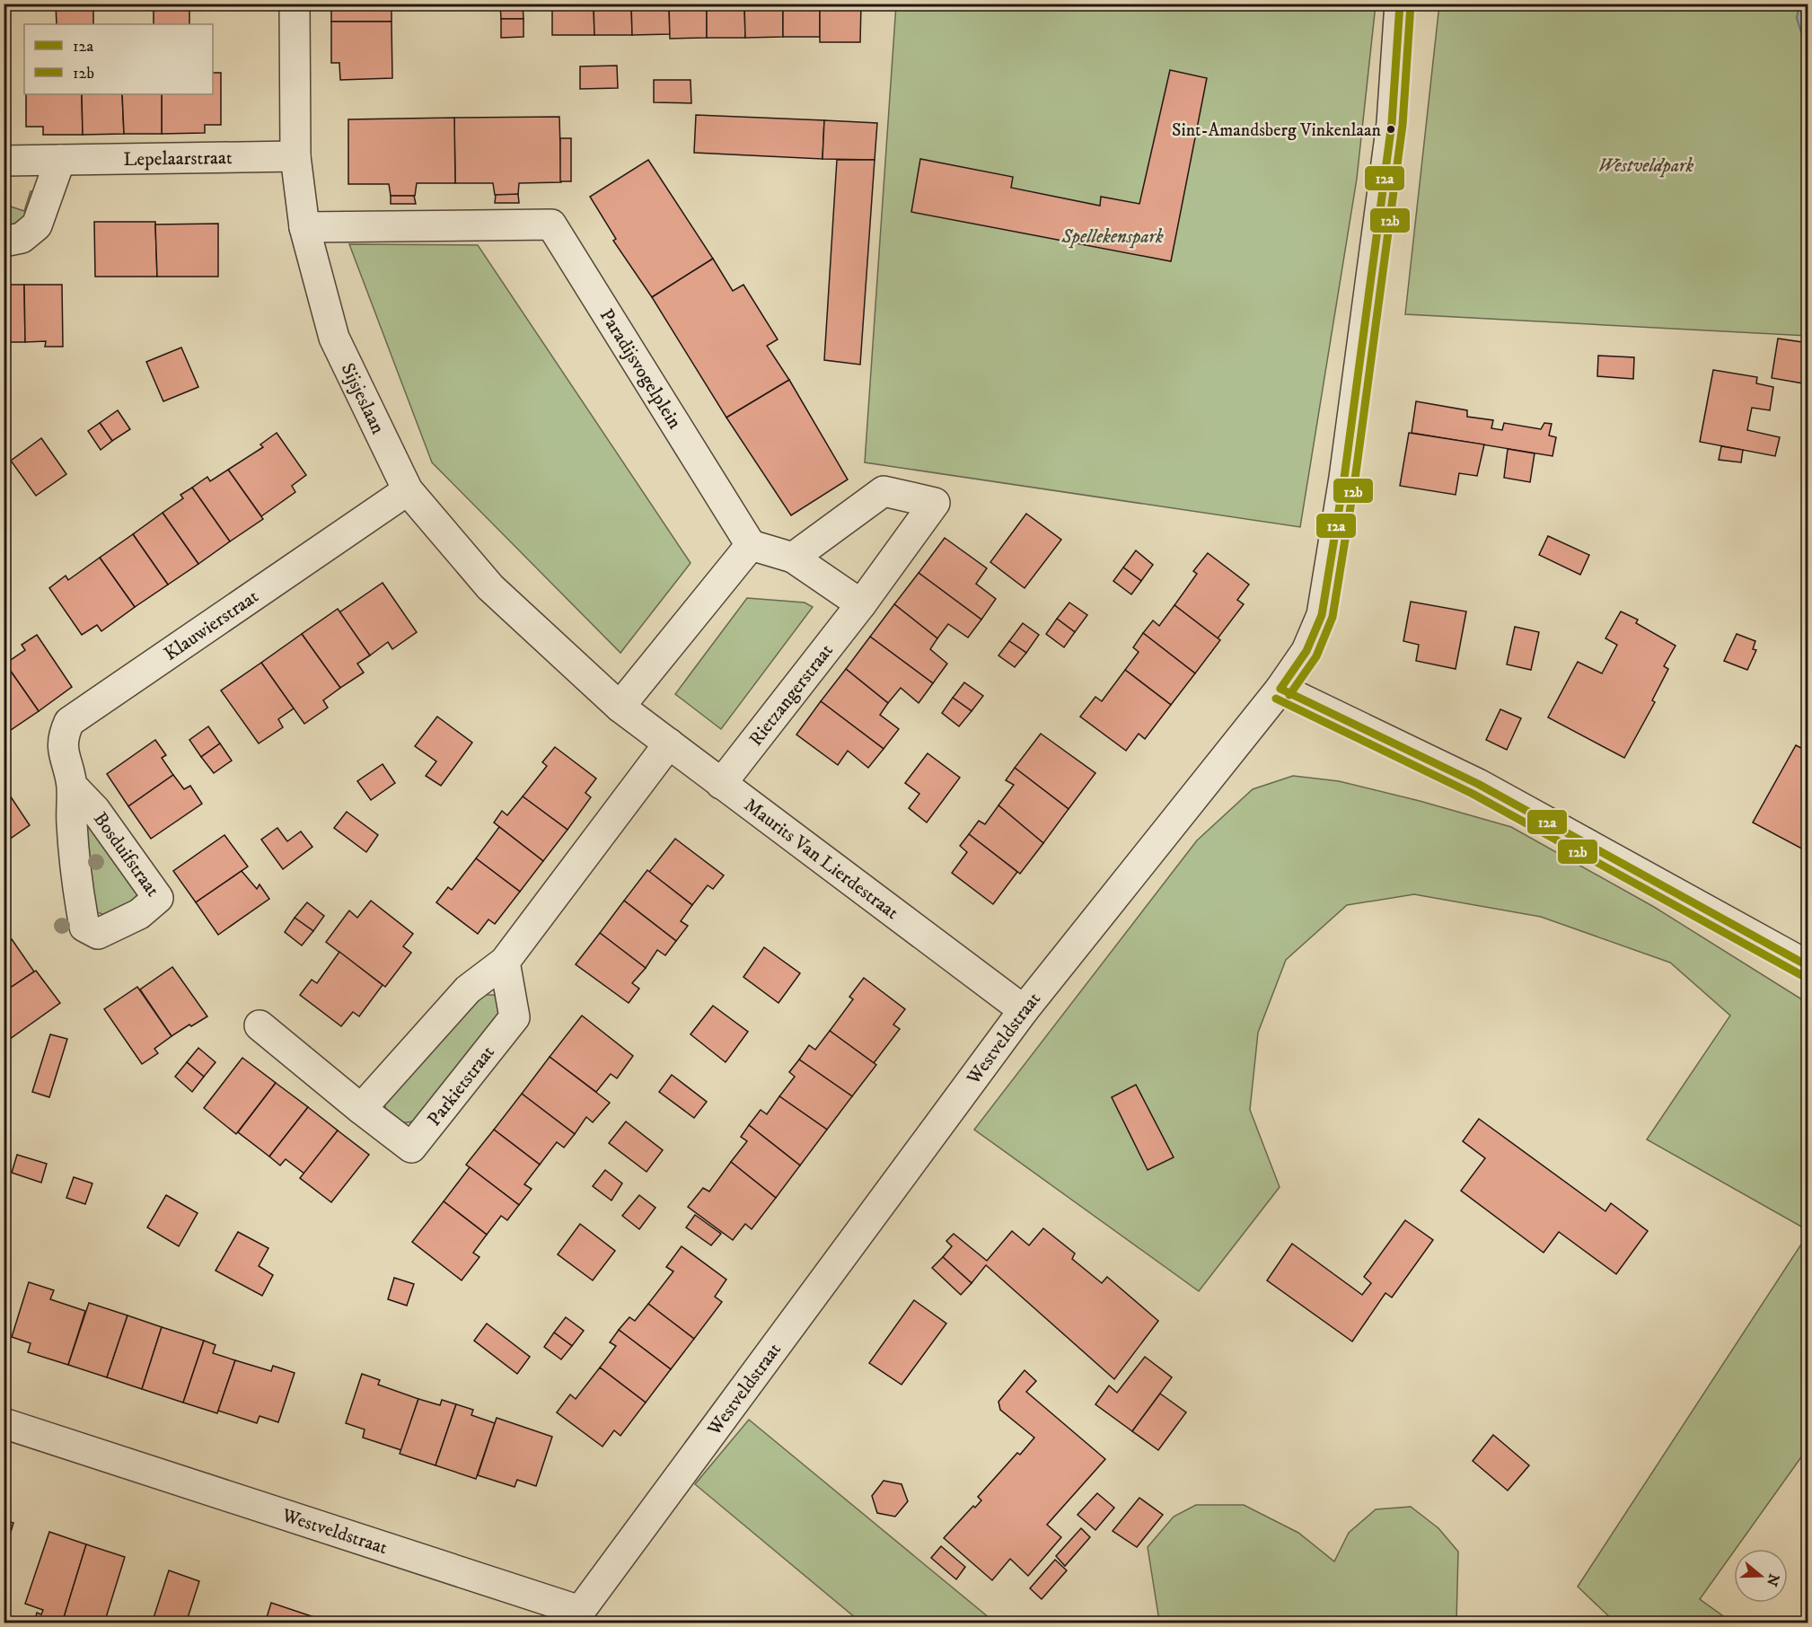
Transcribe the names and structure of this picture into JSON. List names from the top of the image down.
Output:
{
  "streets": {
    "street": [
      "Lepelaarstraat",
      "Paradijsvogelplein",
      "Sijsjeslaan",
      "Klauwierstraat",
      "Rietzangerstraat",
      "Maurits Van Lierdestraat",
      "Westveldstraat",
      "Parkietstraat"
    ]
  },
  "crossings": [
    ["Lepelaarstraat", "Sijsjeslaan"],
    ["Paradijsvogelplein", "Sijsjeslaan"],
    ["Sijsjeslaan", "Klauwierstraat"],
    ["Sijsjeslaan", "Maurits Van Lierdestraat"],
    ["Rietzangerstraat", "Maurits Van Lierdestraat"],
    ["Maurits Van Lierdestraat", "Westveldstraat"]
  ],
  "parks": ["Westveldpark", "Spellekenspark"],
  "places": ["Sint-Amandsberg Vinkenlaan"],
  "lines": ["transit line 12a", "transit line 12b"],
  "legend": ["12a", "12b"],
  "north": "right"
}
